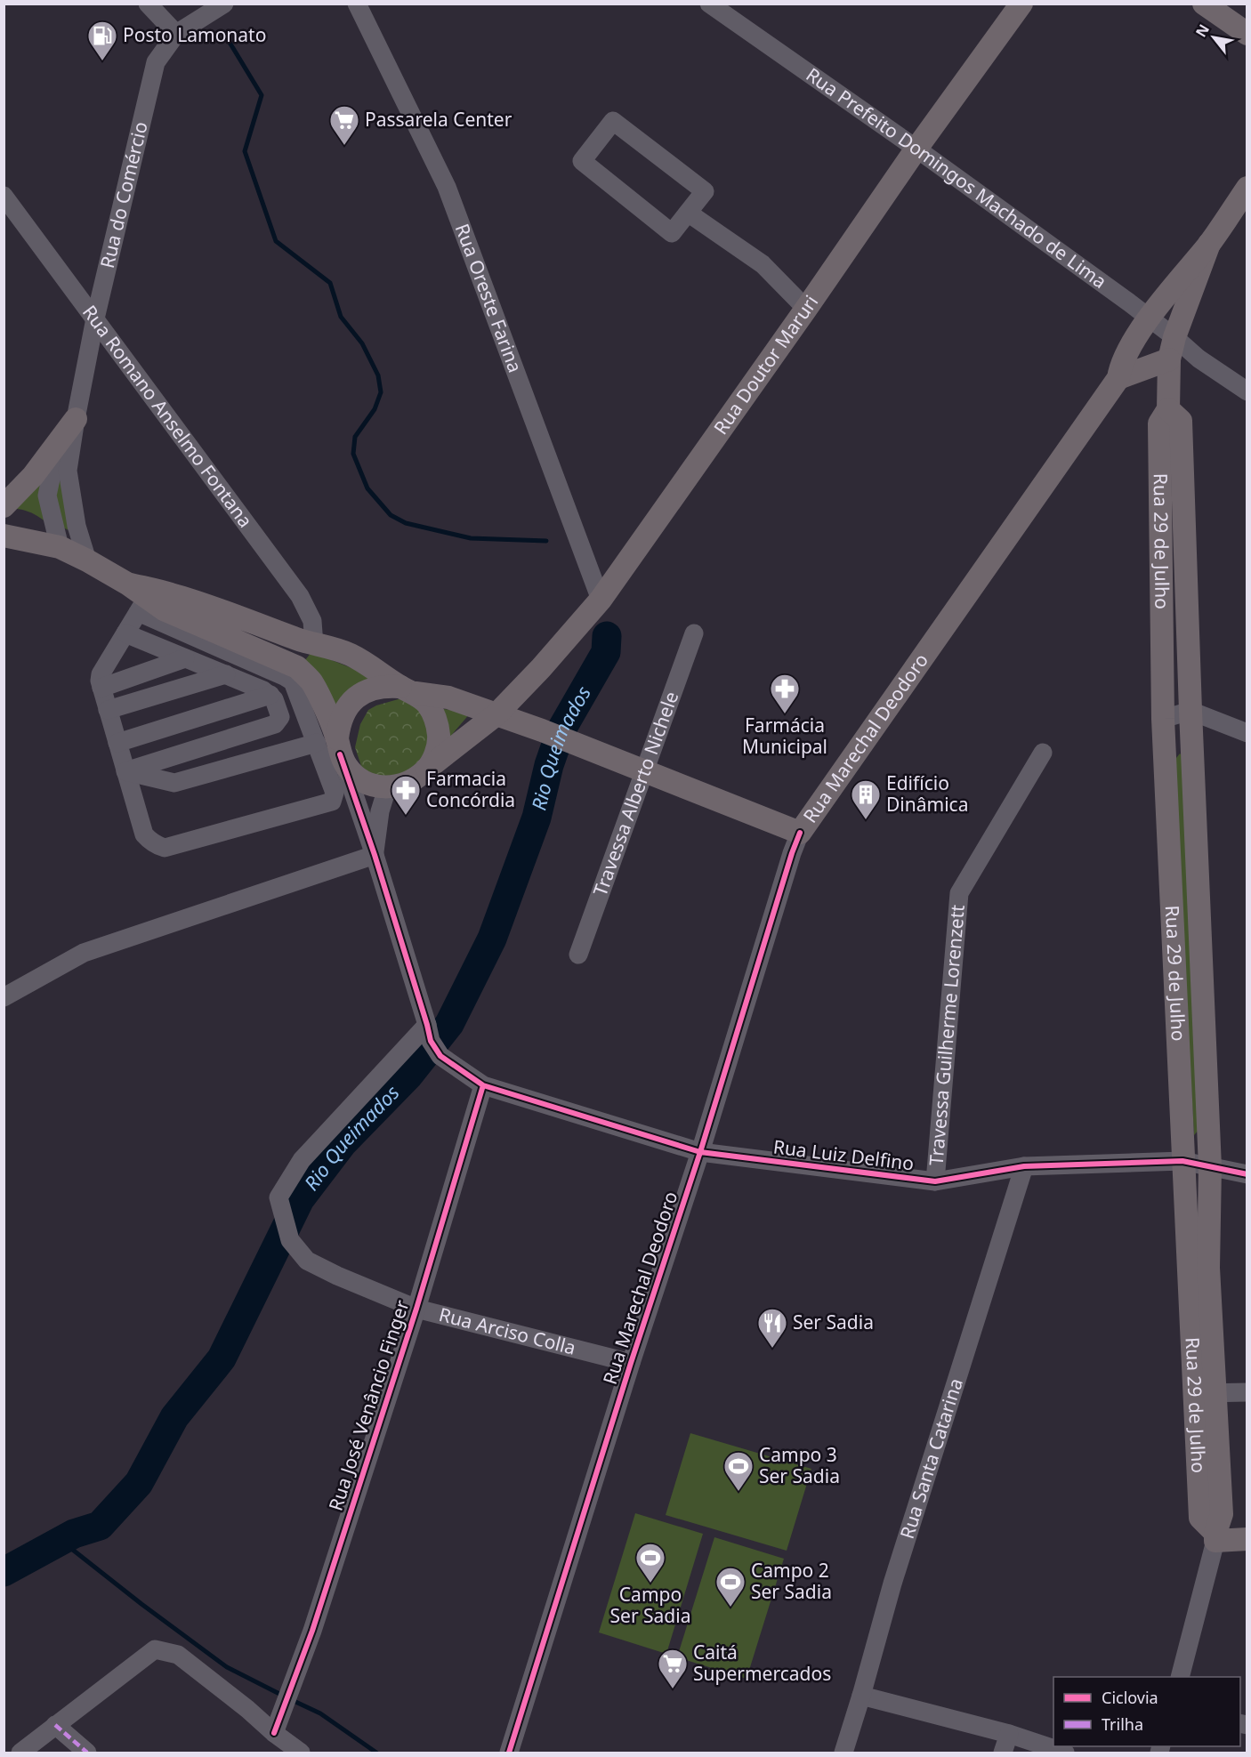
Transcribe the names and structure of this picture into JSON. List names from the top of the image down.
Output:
{
  "streets": {
    "main road": ["Rua Doutor Maruri", "Rua 29 de Julho", "Rua Marechal Deodoro"],
    "street": [
      "Rua Prefeito Domingos Machado de Lima",
      "Rua do Comércio",
      "Rua Oreste Farina",
      "Rua Romano Anselmo Fontana",
      "Travessa Alberto Nichele",
      "Travessa Guilherme Lorenzett",
      "Rua Luiz Delfino",
      "Rua Arciso Colla",
      "Rua José Venâncio Finger",
      "Rua Santa Catarina"
    ]
  },
  "crossings": [
    ["Rua Prefeito Domingos Machado de Lima", "Rua Doutor Maruri"],
    ["Rua Prefeito Domingos Machado de Lima", "Rua Marechal Deodoro"],
    ["Rua do Comércio", "Rua Romano Anselmo Fontana"],
    ["Rua Oreste Farina", "Rua Doutor Maruri"],
    ["Rua 29 de Julho", "Rua Marechal Deodoro"],
    ["Rua 29 de Julho", "Rua Luiz Delfino"],
    ["Rua Marechal Deodoro", "Rua Luiz Delfino"],
    ["Rua Marechal Deodoro", "Rua Arciso Colla"],
    ["Travessa Guilherme Lorenzett", "Rua Luiz Delfino"],
    ["Rua Luiz Delfino", "Rua Arciso Colla"],
    ["Rua Luiz Delfino", "Rua José Venâncio Finger"],
    ["Rua Luiz Delfino", "Rua Santa Catarina"],
    ["Rua Arciso Colla", "Rua José Venâncio Finger"]
  ],
  "water": ["Rio Queimados"],
  "places": {
    "fuel station": ["Posto Lamonato"],
    "supermarket": ["Passarela Center", "Caitá Supermercados"],
    "pharmacy": ["Farmácia Municipal", "Farmacia Concórdia"],
    "building": ["Edifício Dinâmica"],
    "restaurant": ["Ser Sadia"],
    "sports": ["Campo 3 Ser Sadia", "Campo Ser Sadia", "Campo 2 Ser Sadia"]
  },
  "legend": ["Ciclovia", "Trilha"],
  "north": "top left"
}
